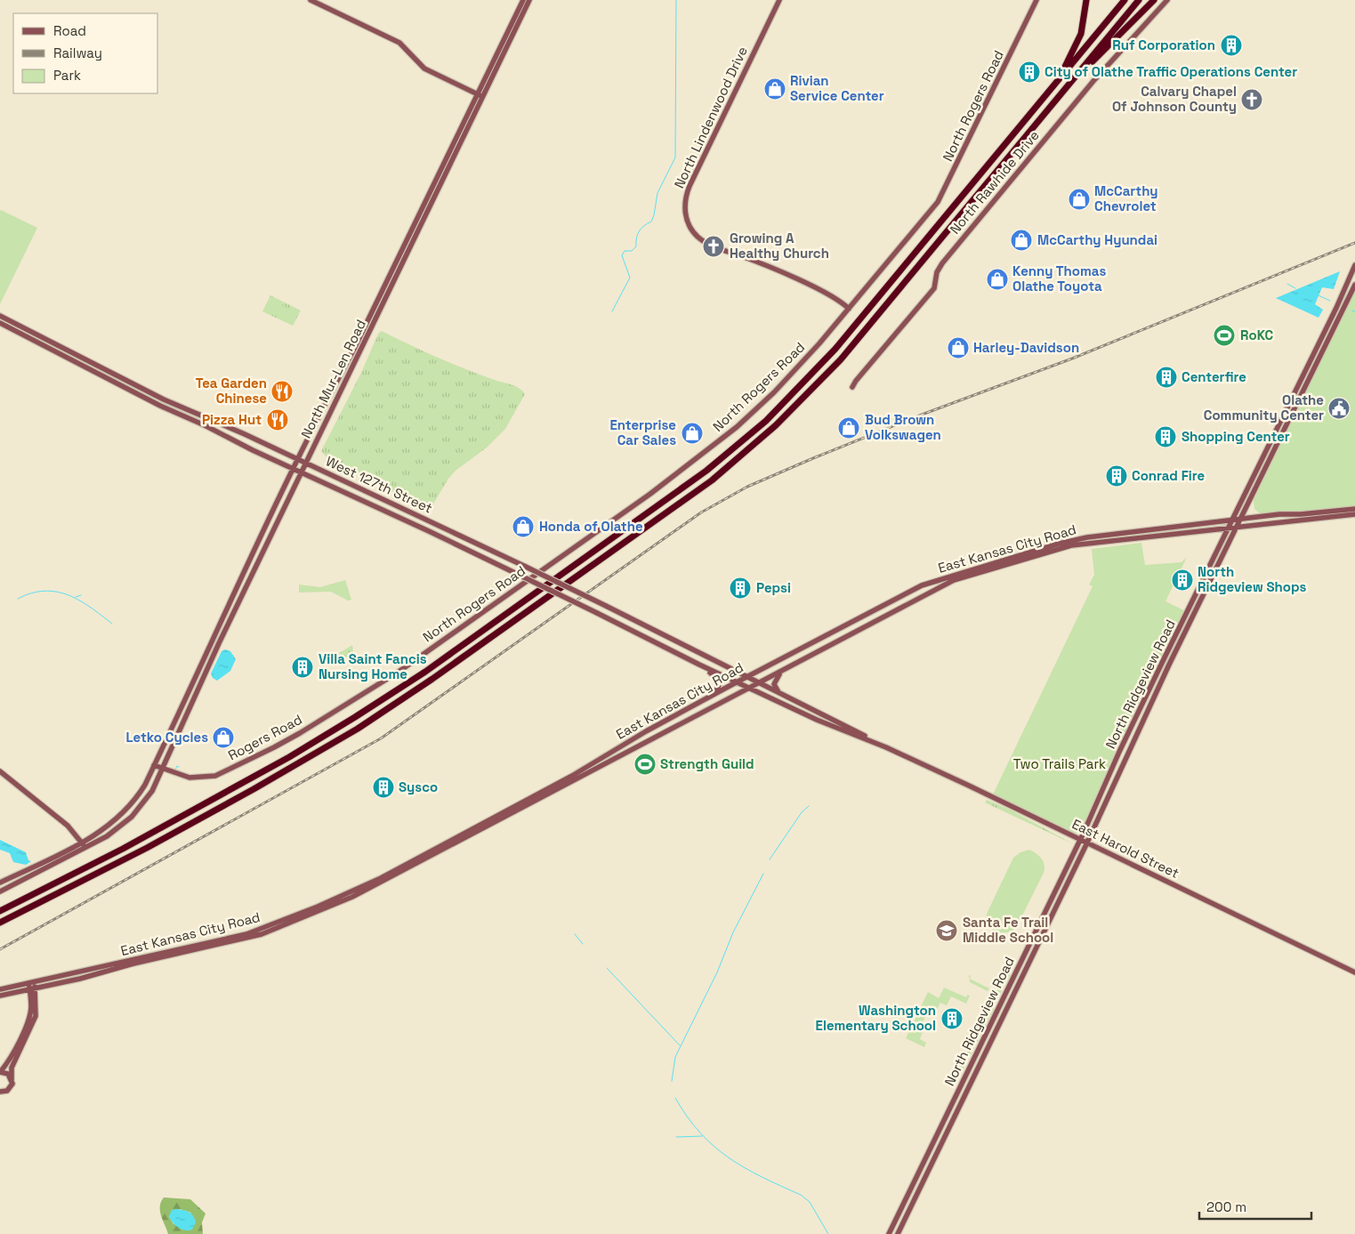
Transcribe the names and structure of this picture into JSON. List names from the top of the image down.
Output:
{
  "streets": {
    "main road": [
      "North Rogers Road",
      "North Lindenwood Drive",
      "North Rawhide Drive",
      "North Mur-Len Road",
      "West 127th Street",
      "East Kansas City Road",
      "North Ridgeview Road",
      "Rogers Road",
      "East Harold Street"
    ]
  },
  "crossings": [
    ["North Rogers Road", "North Lindenwood Drive"],
    ["North Rogers Road", "Rogers Road"],
    ["North Mur-Len Road", "West 127th Street"],
    ["North Mur-Len Road", "Rogers Road"],
    ["West 127th Street", "East Kansas City Road"],
    ["West 127th Street", "East Harold Street"],
    ["East Kansas City Road", "North Ridgeview Road"],
    ["East Kansas City Road", "East Harold Street"],
    ["North Ridgeview Road", "East Harold Street"]
  ],
  "parks": ["Two Trails Park"],
  "places": {
    "building": [
      "Ruf Corporation",
      "City of Olathe Traffic Operations Center",
      "Centerfire",
      "Shopping Center",
      "Conrad Fire",
      "North Ridgeview Shops",
      "Pepsi",
      "Villa Saint Fancis Nursing Home",
      "Sysco",
      "Washington Elementary School"
    ],
    "shop": [
      "Rivian Service Center",
      "McCarthy Chevrolet",
      "McCarthy Hyundai",
      "Kenny Thomas Olathe Toyota",
      "Harley-Davidson",
      "Bud Brown Volkswagen",
      "Enterprise Car Sales",
      "Honda of Olathe",
      "Letko Cycles"
    ],
    "church": ["Calvary Chapel Of Johnson County", "Growing A Healthy Church"],
    "sports": ["RoKC", "Strength Guild"],
    "restaurant": ["Tea Garden Chinese", "Pizza Hut"],
    "public building": ["Olathe Community Center"],
    "school or university": ["Santa Fe Trail Middle School"]
  },
  "legend": ["Road", "Railway", "Park"],
  "scale_bar": "200 m"
}
